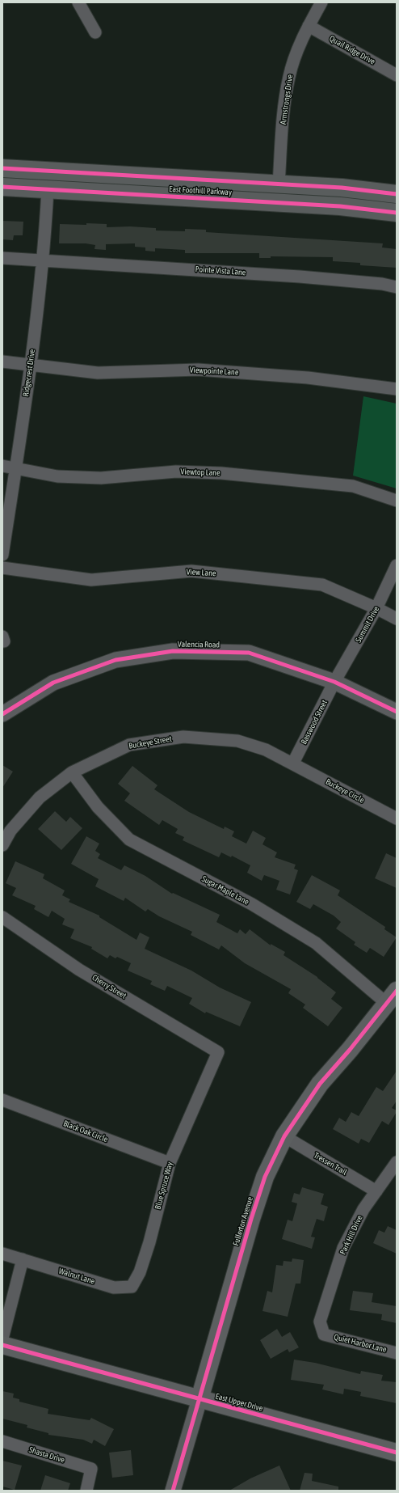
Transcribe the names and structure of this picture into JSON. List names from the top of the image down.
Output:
{
  "streets": {
    "main road": ["East Foothill Parkway", "Fullerton Avenue", "East Upper Drive"],
    "street": [
      "Quail Ridge Drive",
      "Armstrongs Drive",
      "Pointe Vista Lane",
      "Viewpointe Lane",
      "Ridgecrest Drive",
      "Viewtop Lane",
      "View Lane",
      "Summit Drive",
      "Valencia Road",
      "Basswood Street",
      "Buckeye Street",
      "Buckeye Circle",
      "Sugar Maple Lane",
      "Cherry Street",
      "Black Oak Circle",
      "Tressen Trail",
      "Blue Spruce Way",
      "Park Hill Drive",
      "Walnut Lane",
      "Quiet Harbor Lane",
      "Shasta Drive"
    ]
  },
  "crossings": [
    ["Quail Ridge Drive", "Armstrongs Drive"],
    ["Armstrongs Drive", "East Foothill Parkway"],
    ["East Foothill Parkway", "Ridgecrest Drive"],
    ["Pointe Vista Lane", "Ridgecrest Drive"],
    ["Viewpointe Lane", "Ridgecrest Drive"],
    ["Ridgecrest Drive", "Viewtop Lane"],
    ["View Lane", "Summit Drive"],
    ["Summit Drive", "Valencia Road"],
    ["Summit Drive", "Basswood Street"],
    ["Valencia Road", "Basswood Street"],
    ["Basswood Street", "Buckeye Street"],
    ["Basswood Street", "Buckeye Circle"],
    ["Buckeye Street", "Buckeye Circle"],
    ["Buckeye Street", "Sugar Maple Lane"],
    ["Sugar Maple Lane", "Fullerton Avenue"],
    ["Cherry Street", "Blue Spruce Way"],
    ["Black Oak Circle", "Blue Spruce Way"],
    ["Tressen Trail", "Fullerton Avenue"],
    ["Tressen Trail", "Park Hill Drive"],
    ["Blue Spruce Way", "Walnut Lane"],
    ["Fullerton Avenue", "East Upper Drive"],
    ["Park Hill Drive", "Quiet Harbor Lane"]
  ]
}
